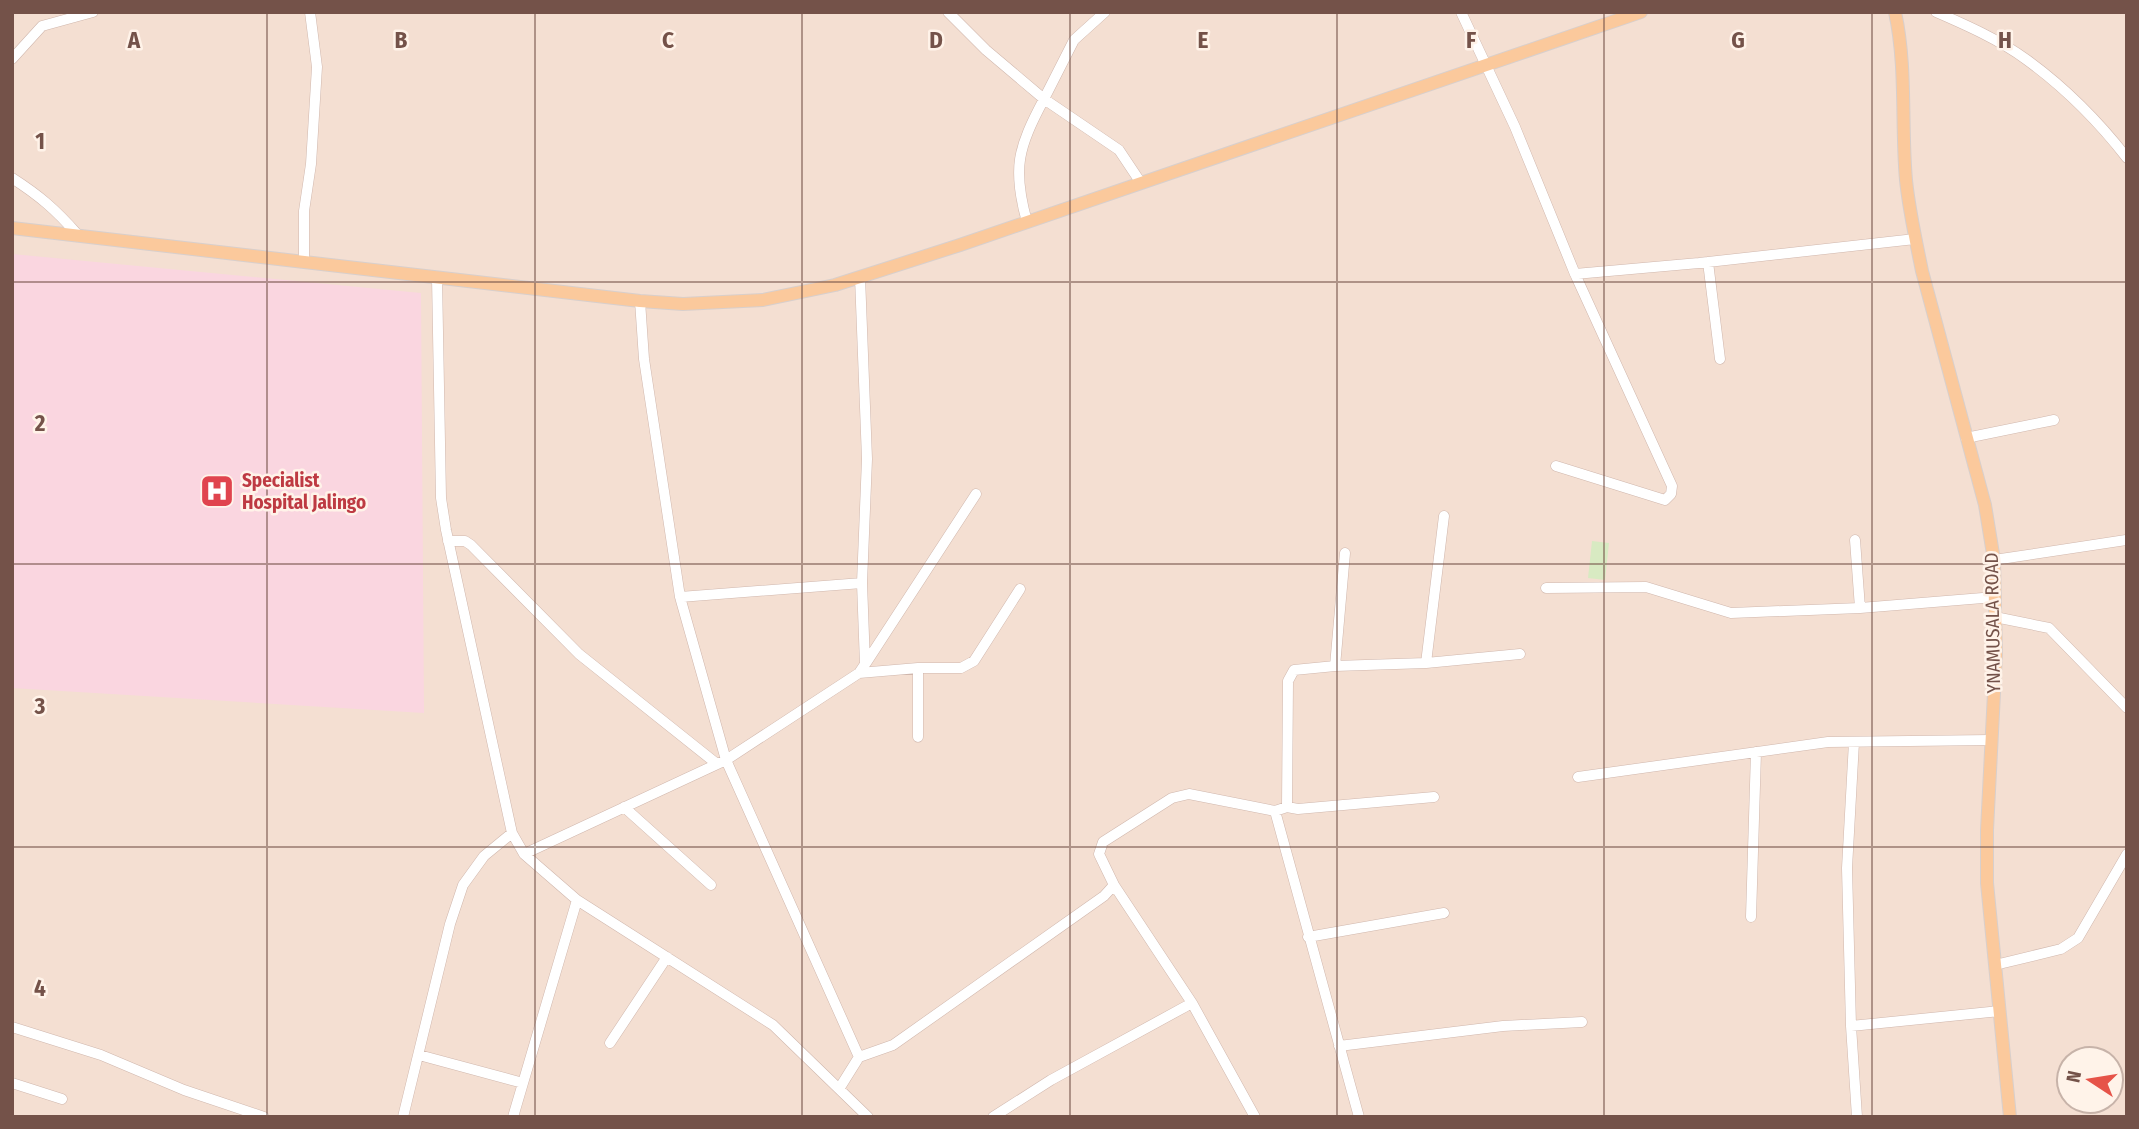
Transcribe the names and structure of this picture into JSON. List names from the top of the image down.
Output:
{
  "streets": {
    "main road": ["YNAMUSALA ROAD"]
  },
  "places": {
    "hospital": ["Specialist Hospital Jalingo"]
  },
  "north": "left",
  "grid": {
    "columns": [
      "A",
      "B",
      "C",
      "D",
      "E",
      "F",
      "G",
      "H"
    ],
    "rows": [
      "1",
      "2",
      "3",
      "4"
    ]
  }
}
